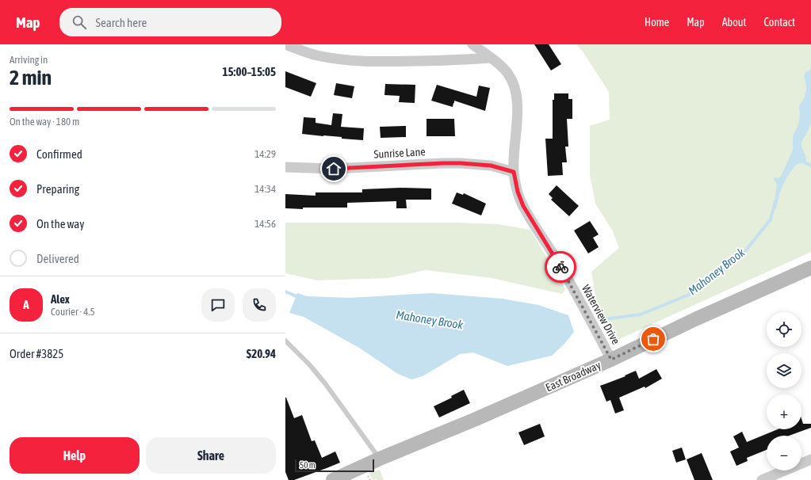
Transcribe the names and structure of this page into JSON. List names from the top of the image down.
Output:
{
  "streets": {
    "main road": ["East Broadway"],
    "street": ["Sunrise Lane", "Waterview Drive"]
  },
  "crossings": [
    ["Sunrise Lane", "Waterview Drive"],
    ["Waterview Drive", "East Broadway"]
  ],
  "water": ["Mahoney Brook"],
  "scale_bar": "50 m",
  "page": {
    "header": "Map",
    "search": "Search here",
    "nav": [
      "Home",
      "Map",
      "About",
      "Contact"
    ],
    "heading": ["2 min", "Arriving in", "15:00–15:05"],
    "panel": [
      "Alex",
      "Courier · 4.5",
      "Order #3825",
      "$20.94"
    ],
    "bar": "On the way · 180 m",
    "list": [
      ["Confirmed", "14:29"],
      ["Preparing", "14:34"],
      ["On the way", "14:56"],
      "Delivered"
    ],
    "round": "A",
    "map_buttons": ["+", "−"],
    "buttons": ["Help", "Share"],
    "scale": "50 m"
  }
}
